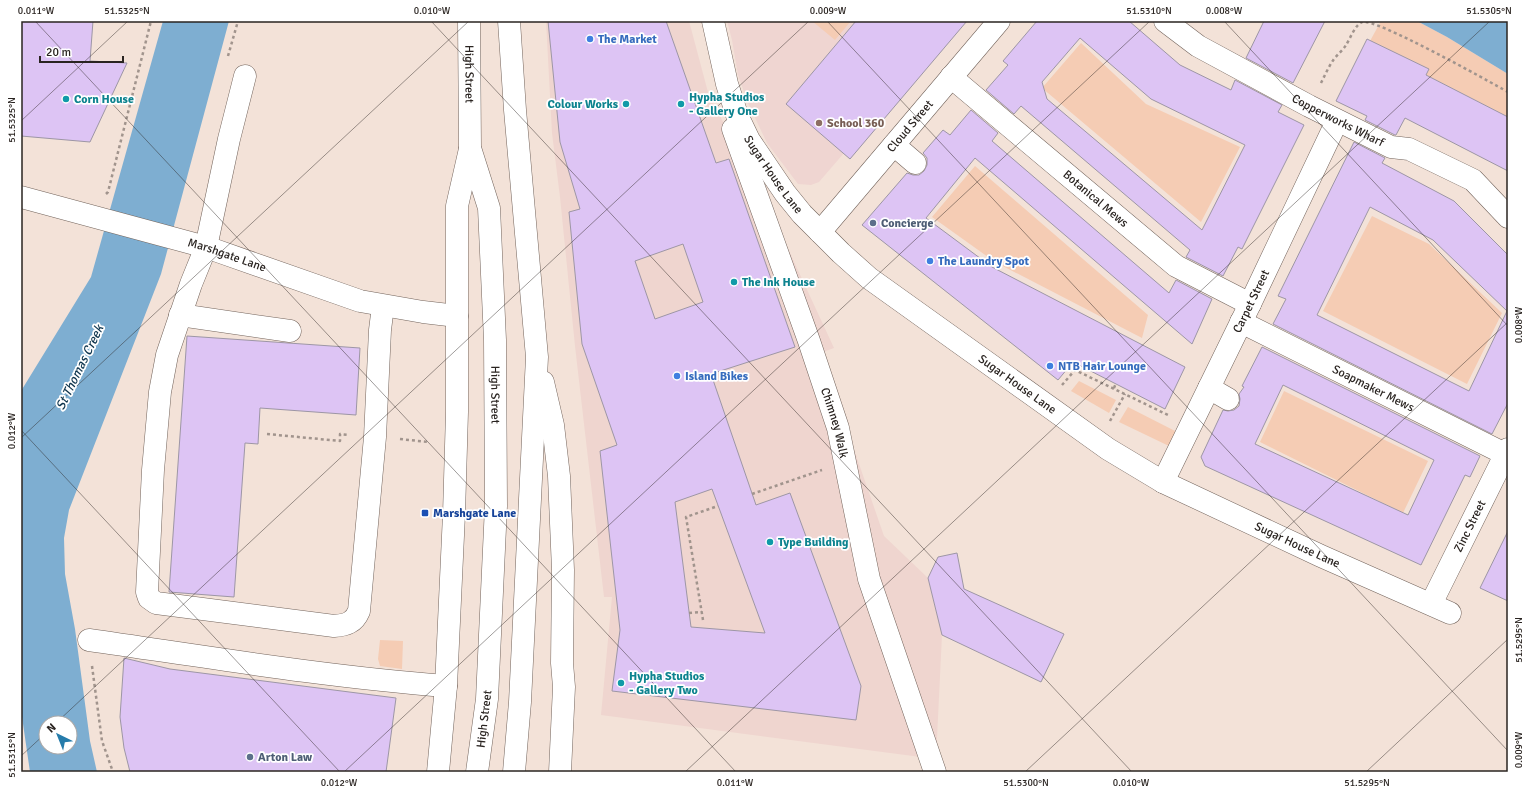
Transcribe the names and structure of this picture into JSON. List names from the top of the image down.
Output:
{
  "streets": {
    "street": [
      "High Street",
      "Copperworks Wharf",
      "Cloud Street",
      "Sugar House Lane",
      "Botanical Mews",
      "Marshgate Lane",
      "Carpet Street",
      "Soapmaker Mews",
      "Chimney Walk",
      "Zinc Street"
    ]
  },
  "crossings": [
    ["Copperworks Wharf", "Carpet Street"],
    ["Cloud Street", "Sugar House Lane"],
    ["Cloud Street", "Botanical Mews"],
    ["Sugar House Lane", "Carpet Street"],
    ["Sugar House Lane", "Chimney Walk"],
    ["Sugar House Lane", "Zinc Street"],
    ["Botanical Mews", "Carpet Street"],
    ["Botanical Mews", "Soapmaker Mews"],
    ["Carpet Street", "Soapmaker Mews"],
    ["Soapmaker Mews", "Zinc Street"]
  ],
  "water": ["St Thomas Creek"],
  "places": {
    "other": [
      "The Market",
      "Corn House",
      "Colour Works",
      "Hypha Studios - Gallery One",
      "School 360",
      "Concierge",
      "The Laundry Spot",
      "The Ink House",
      "NTB Hair Lounge",
      "Island Bikes",
      "Type Building",
      "Hypha Studios - Gallery Two",
      "Arton Law"
    ],
    "transit": ["Marshgate Lane"]
  },
  "scale_bar": "20 m",
  "north": "top left",
  "coordinates": [
    "0.011°W",
    "51.5325°N",
    "0.010°W",
    "0.009°W",
    "51.5310°N",
    "0.008°W",
    "51.5305°N",
    "0.012°W",
    "51.5295°N",
    "51.5315°N",
    "51.5300°N"
  ]
}
